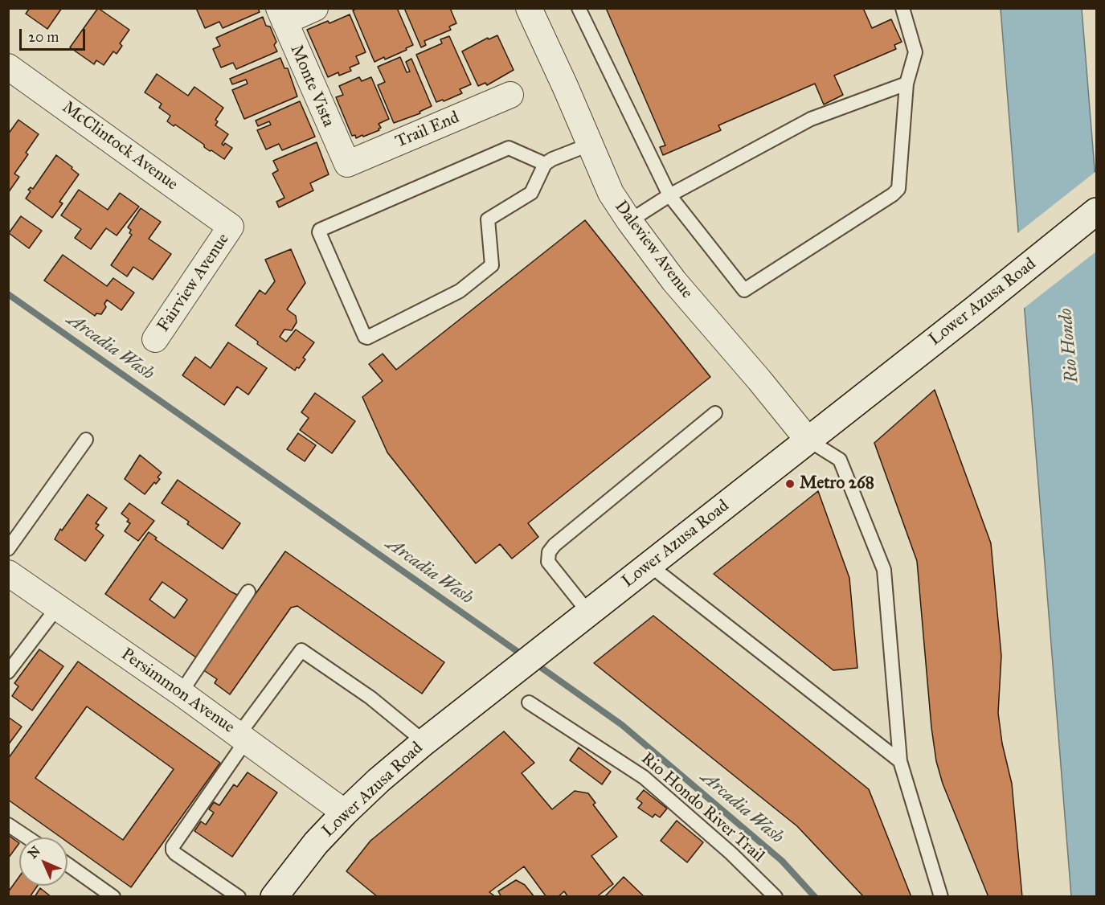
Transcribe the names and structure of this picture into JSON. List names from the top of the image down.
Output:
{
  "streets": {
    "main road": ["Lower Azusa Road"],
    "street": [
      "Monte Vista",
      "Trail End",
      "McClintock Avenue",
      "Daleview Avenue",
      "Fairview Avenue",
      "Persimmon Avenue"
    ],
    "lane": ["Rio Hondo River Trail"]
  },
  "crossings": [
    ["Monte Vista", "Trail End"],
    ["McClintock Avenue", "Fairview Avenue"],
    ["Daleview Avenue", "Lower Azusa Road"],
    ["Lower Azusa Road", "Persimmon Avenue"]
  ],
  "water": ["Rio Hondo", "Arcadia Wash"],
  "places": ["Metro 268"],
  "scale_bar": "20 m",
  "north": "top left"
}
